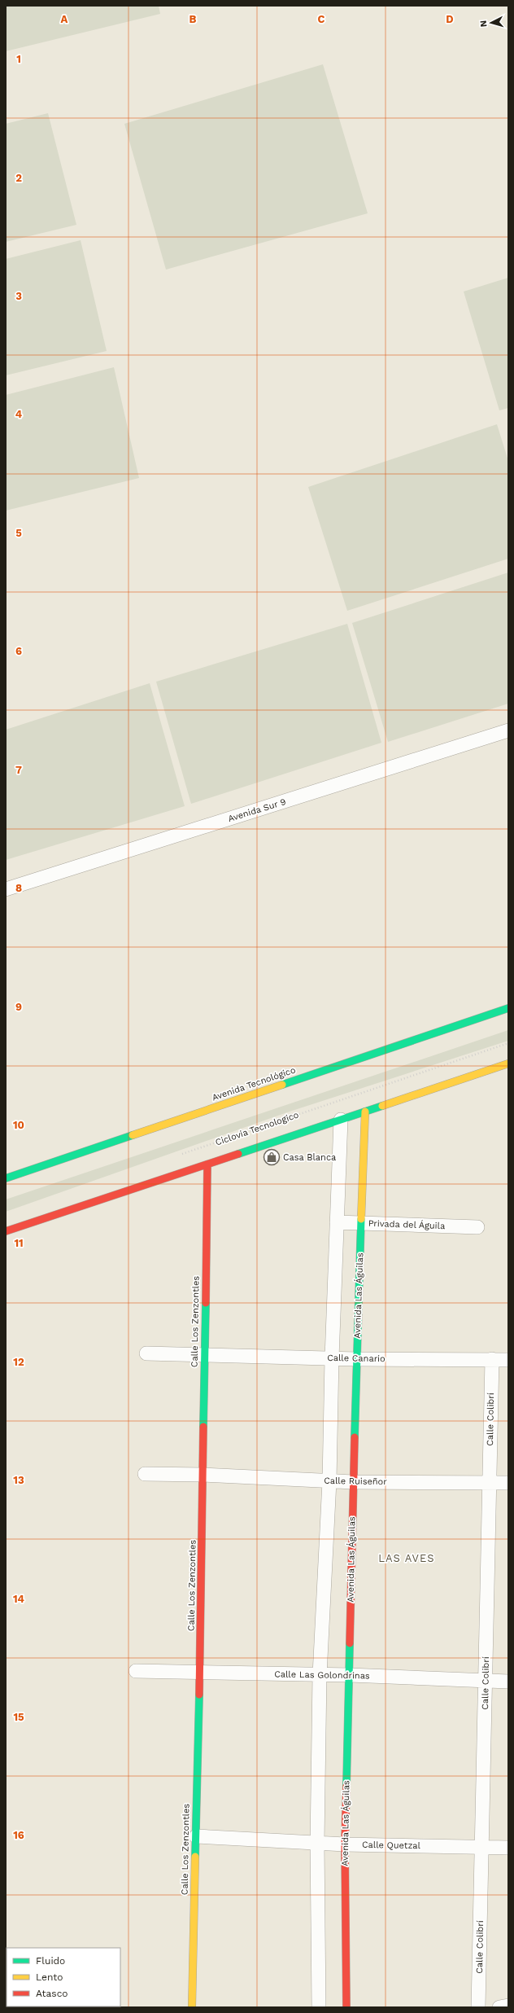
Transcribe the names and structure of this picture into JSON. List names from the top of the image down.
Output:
{
  "streets": {
    "street": [
      "Avenida Sur 9",
      "Avenida Tecnológico",
      "Privada del Águila",
      "Avenida Las Águilas",
      "Calle Los Zenzontles",
      "Calle Canario",
      "Calle Colibrí",
      "Calle Ruiseñor",
      "Calle Las Golondrinas",
      "Calle Quetzal"
    ],
    "path": ["Ciclovia Tecnologico"]
  },
  "crossings": [
    ["Privada del Águila", "Avenida Las Águilas"],
    ["Avenida Las Águilas", "Calle Canario"],
    ["Avenida Las Águilas", "Calle Ruiseñor"],
    ["Avenida Las Águilas", "Calle Las Golondrinas"],
    ["Avenida Las Águilas", "Calle Quetzal"],
    ["Calle Los Zenzontles", "Calle Canario"],
    ["Calle Los Zenzontles", "Calle Ruiseñor"],
    ["Calle Los Zenzontles", "Calle Las Golondrinas"],
    ["Calle Los Zenzontles", "Calle Quetzal"],
    ["Calle Canario", "Calle Colibrí"],
    ["Calle Colibrí", "Calle Ruiseñor"],
    ["Calle Colibrí", "Calle Las Golondrinas"],
    ["Calle Colibrí", "Calle Quetzal"]
  ],
  "districts": ["LAS AVES"],
  "places": {
    "shop": ["Casa Blanca"]
  },
  "legend": ["Fluido", "Lento", "Atasco"],
  "north": "left",
  "grid": {
    "columns": [
      "A",
      "B",
      "C",
      "D"
    ],
    "rows": [
      "1",
      "2",
      "3",
      "4",
      "5",
      "6",
      "7",
      "8",
      "9",
      "10",
      "11",
      "12",
      "13",
      "14",
      "15",
      "16"
    ]
  }
}
